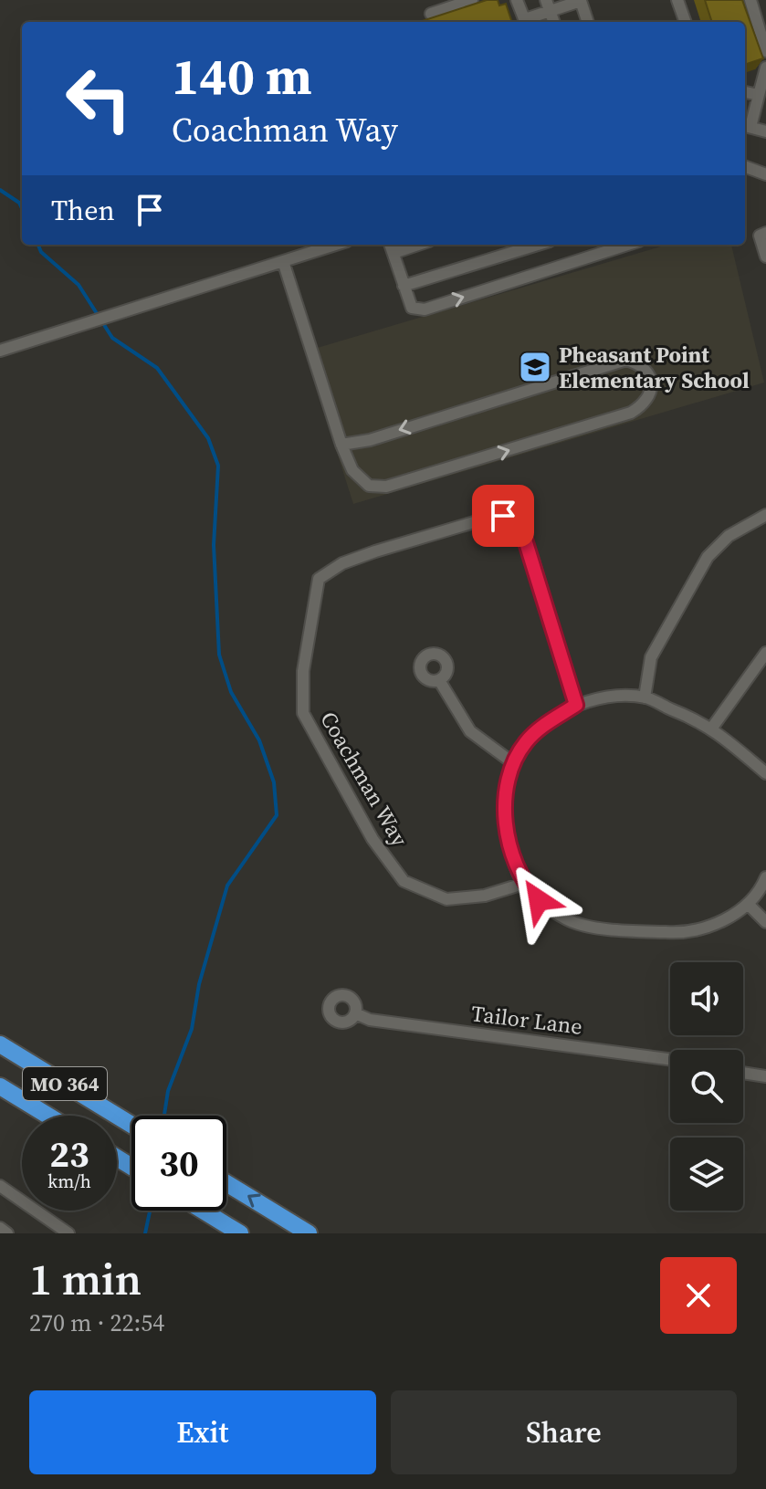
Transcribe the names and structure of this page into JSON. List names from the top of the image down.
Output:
{
  "streets": {
    "highway": ["MO 364"],
    "street": ["Coachman Way", "Tailor Lane"]
  },
  "places": {
    "school or university": ["Pheasant Point Elementary School"]
  },
  "page": {
    "turn": ["140 m", "Coachman Way"],
    "then": "Then",
    "speed": "23 km/h",
    "limit": "30",
    "heading": ["1 min", "270 m · 22:54"],
    "buttons": ["Exit", "Share"]
  }
}
